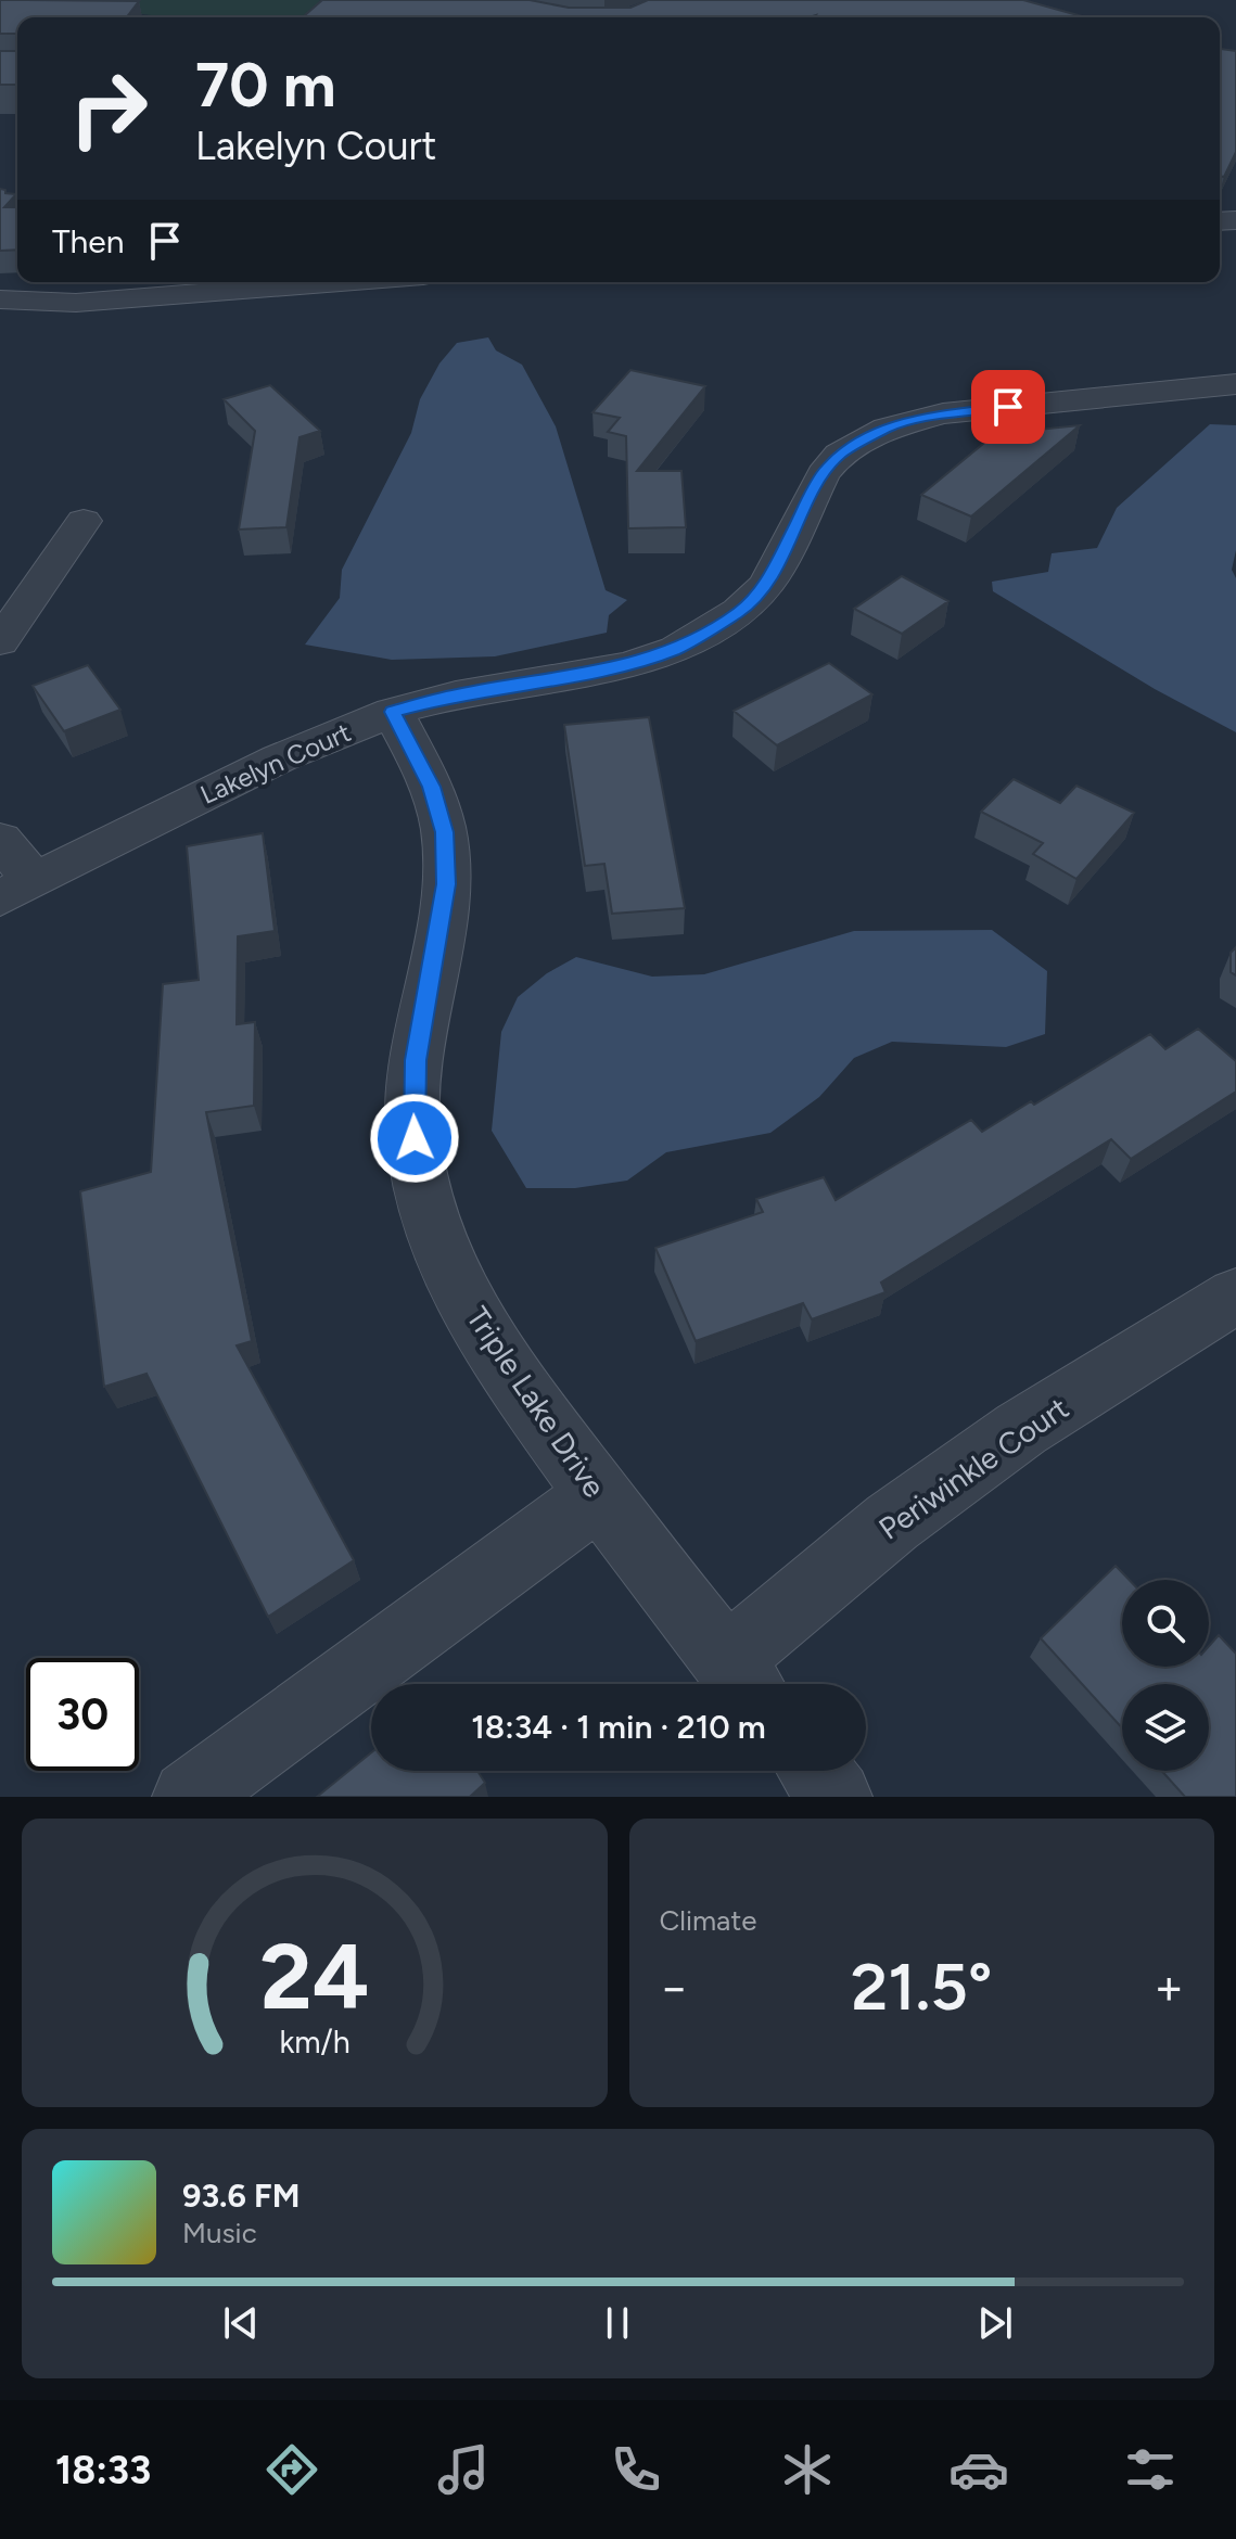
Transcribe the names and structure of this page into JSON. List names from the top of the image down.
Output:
{
  "streets": {
    "street": ["Lakelyn Court", "Triple Lake Drive", "Periwinkle Court"]
  },
  "crossings": [
    ["Lakelyn Court", "Triple Lake Drive"],
    ["Triple Lake Drive", "Periwinkle Court"]
  ],
  "page": {
    "turn": ["70 m", "Lakelyn Court"],
    "then": "Then",
    "limit": "30",
    "trip": "18:34 · 1 min · 210 m",
    "tile": "Climate",
    "heat": ["−", "21.5°", "+"],
    "song": ["93.6 FM", "Music"],
    "tabs": "18:33",
    "gauge": ["24", "km/h"]
  }
}
